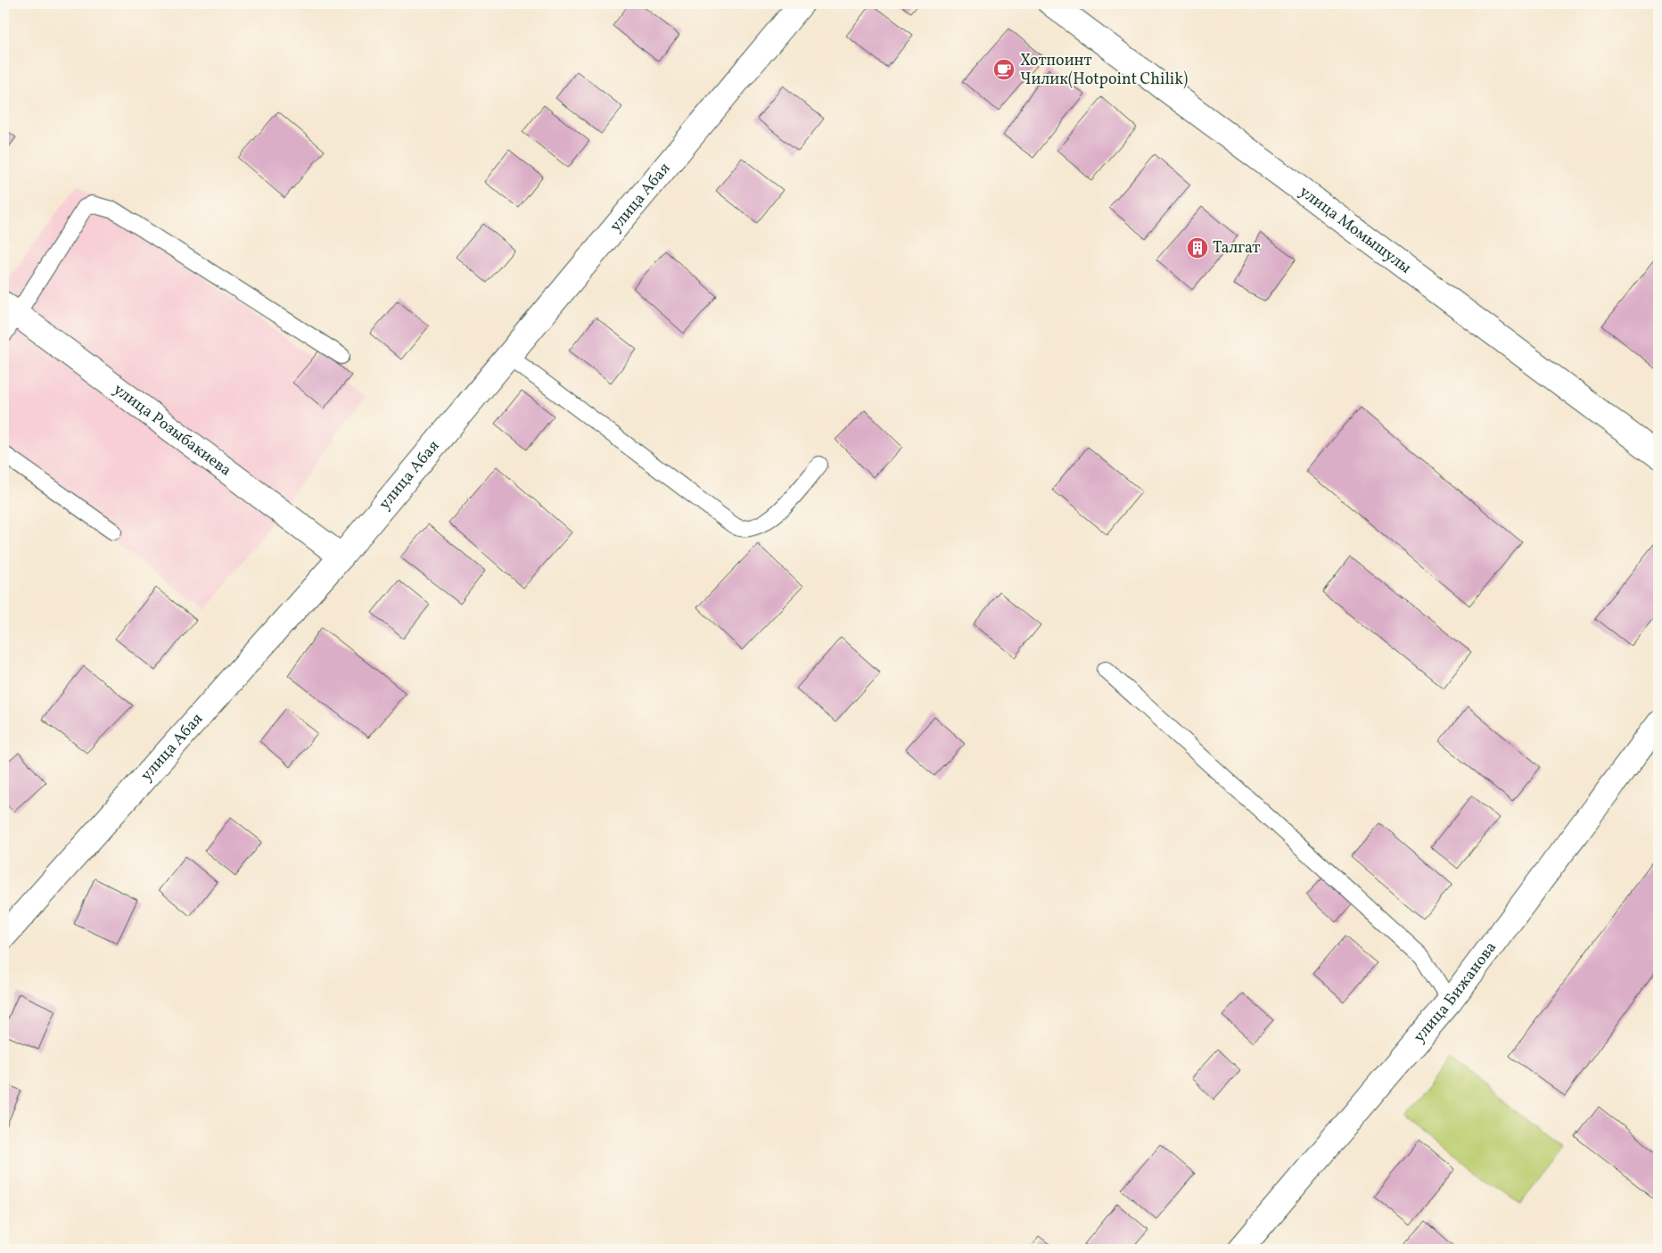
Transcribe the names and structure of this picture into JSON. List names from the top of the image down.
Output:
{
  "streets": {
    "street": [
      "улица Абая",
      "улица Момышулы",
      "улица Розыбакиева",
      "улица Бижанова"
    ]
  },
  "crossings": [
    ["улица Абая", "улица Розыбакиева"]
  ],
  "places": {
    "cafe": ["Хотпоинт Чилик(Hotpoint Chilik)"],
    "building": ["Талгат"]
  }
}
